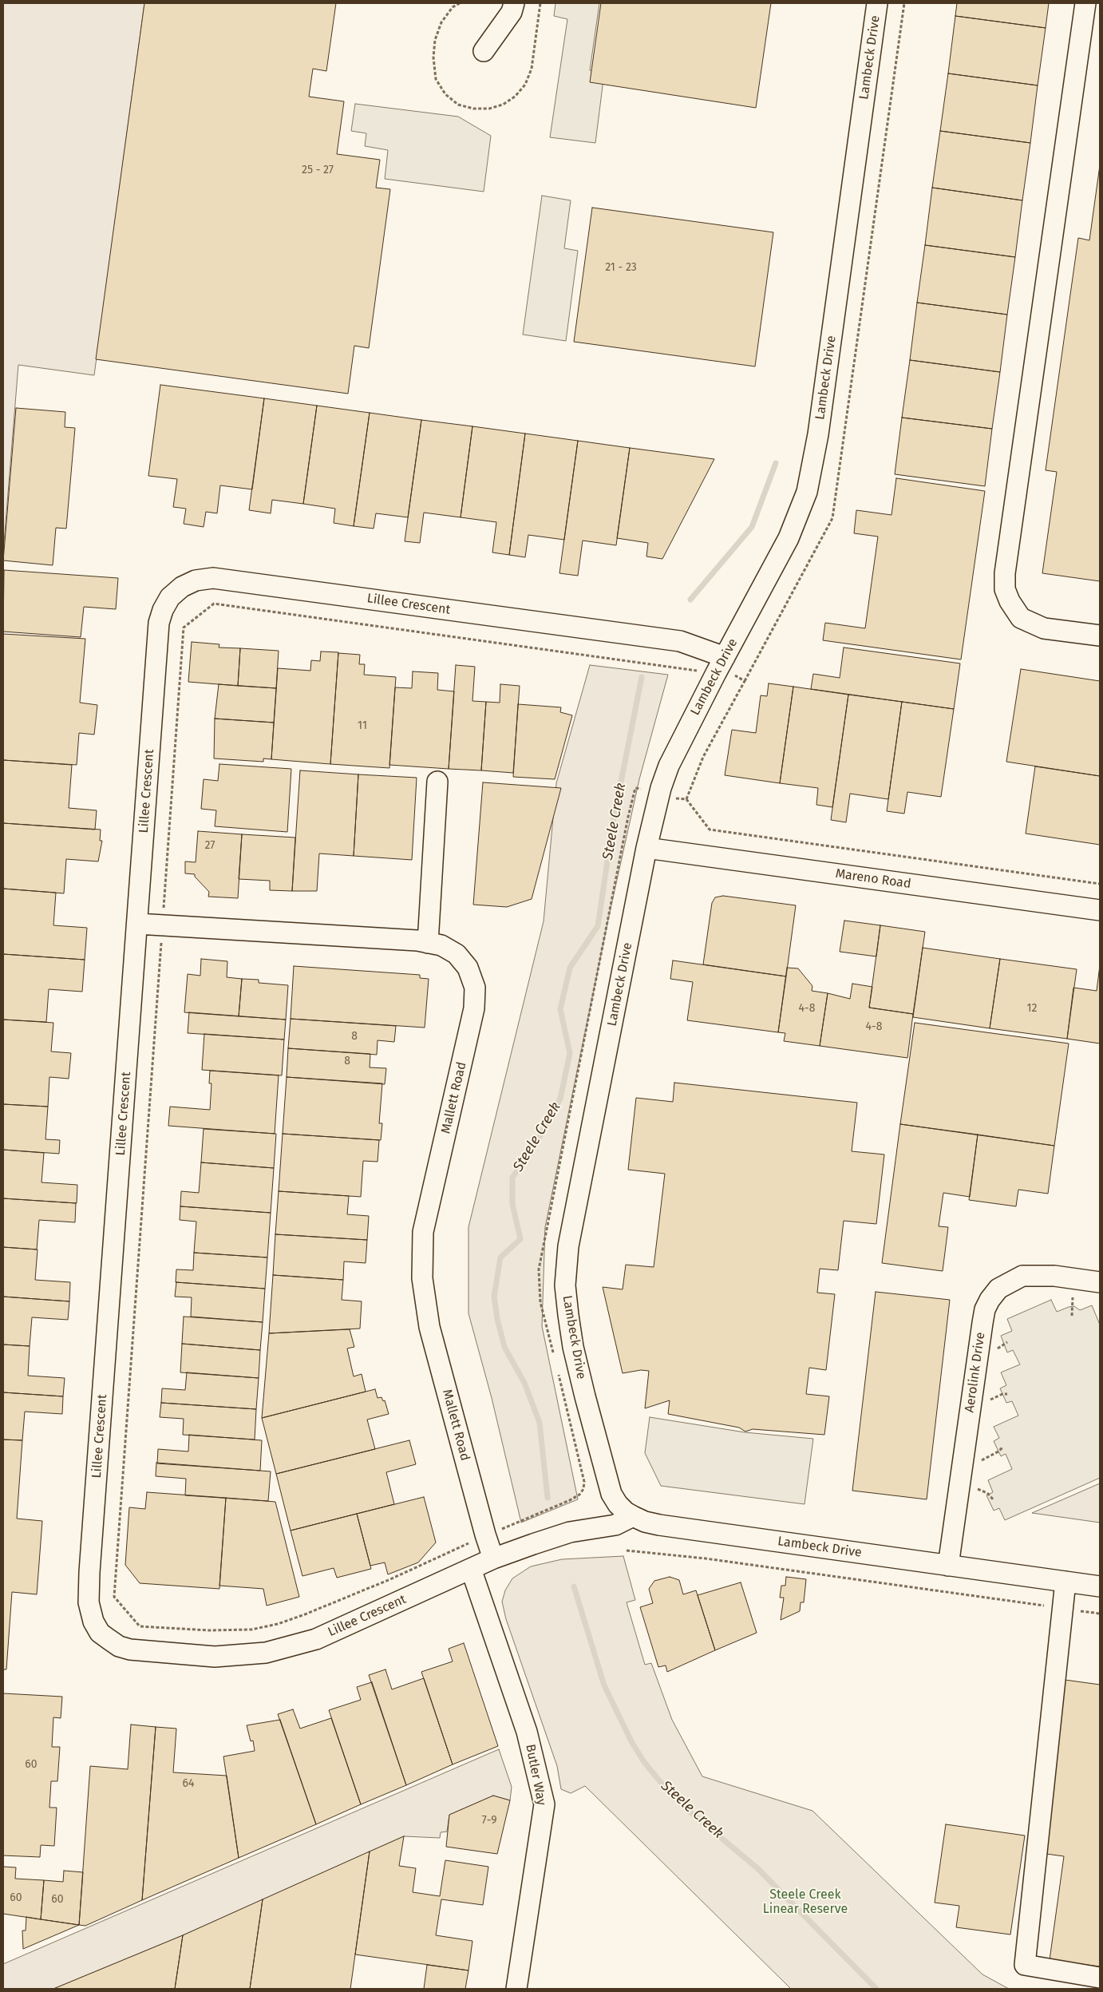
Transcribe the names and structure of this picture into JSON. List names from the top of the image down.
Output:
{
  "streets": {
    "street": [
      "Lambeck Drive",
      "Lillee Crescent",
      "Mareno Road",
      "Mallett Road",
      "Aerolink Drive",
      "Butler Way"
    ]
  },
  "crossings": [
    ["Lambeck Drive", "Lillee Crescent"],
    ["Lambeck Drive", "Mareno Road"],
    ["Lambeck Drive", "Aerolink Drive"],
    ["Lillee Crescent", "Mallett Road"],
    ["Lillee Crescent", "Butler Way"]
  ],
  "water": ["Steele Creek"],
  "parks": ["Steele Creek Linear Reserve"],
  "house_numbers": [
    "25 - 27",
    "21 - 23",
    "11",
    "27",
    "4-8",
    "12",
    "4-8",
    "8",
    "8",
    "60",
    "64",
    "7-9",
    "60",
    "60"
  ]
}
